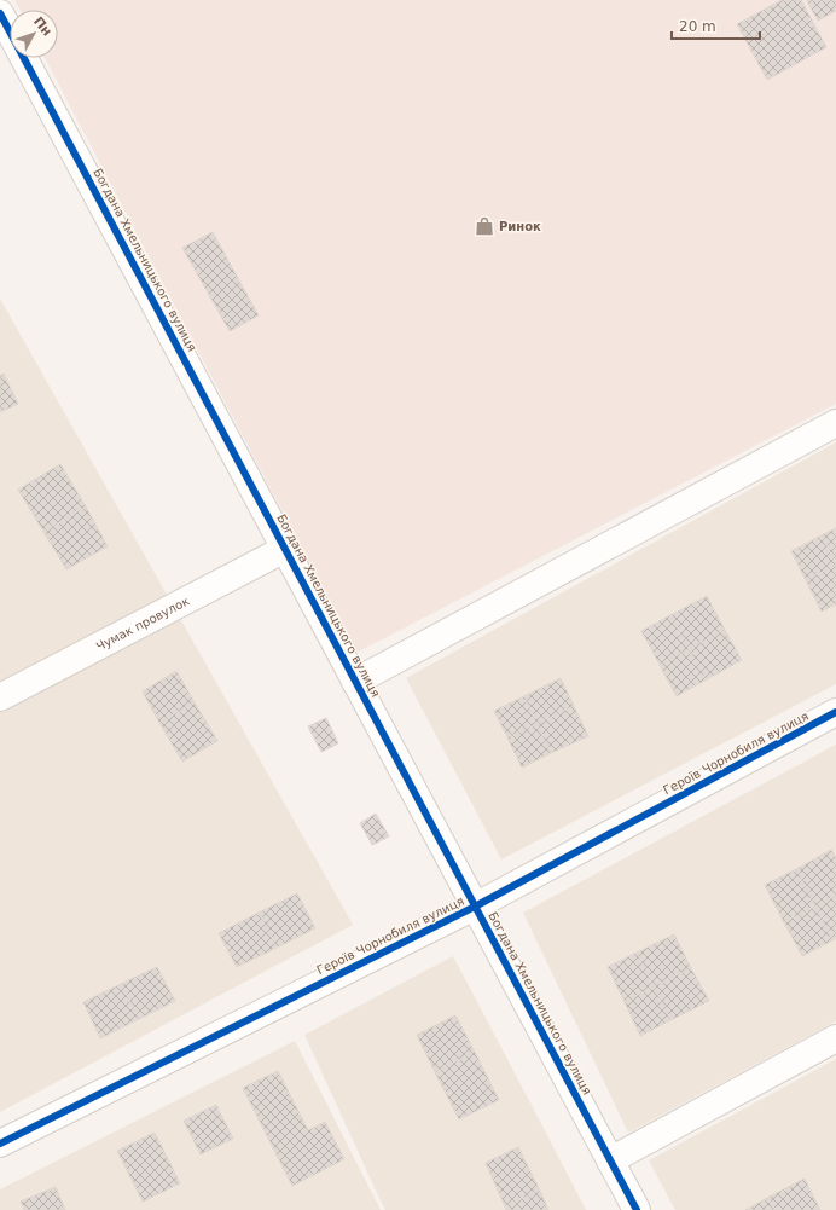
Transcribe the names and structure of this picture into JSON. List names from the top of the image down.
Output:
{
  "streets": {
    "street": ["Богдана Хмельницького вулиця", "Чумак провулок", "Героїв Чорнобиля вулиця"]
  },
  "crossings": [
    ["Богдана Хмельницького вулиця", "Чумак провулок"],
    ["Богдана Хмельницького вулиця", "Героїв Чорнобиля вулиця"]
  ],
  "places": {
    "shop": ["Ринок"]
  },
  "scale_bar": "20 m",
  "north": "top right"
}
